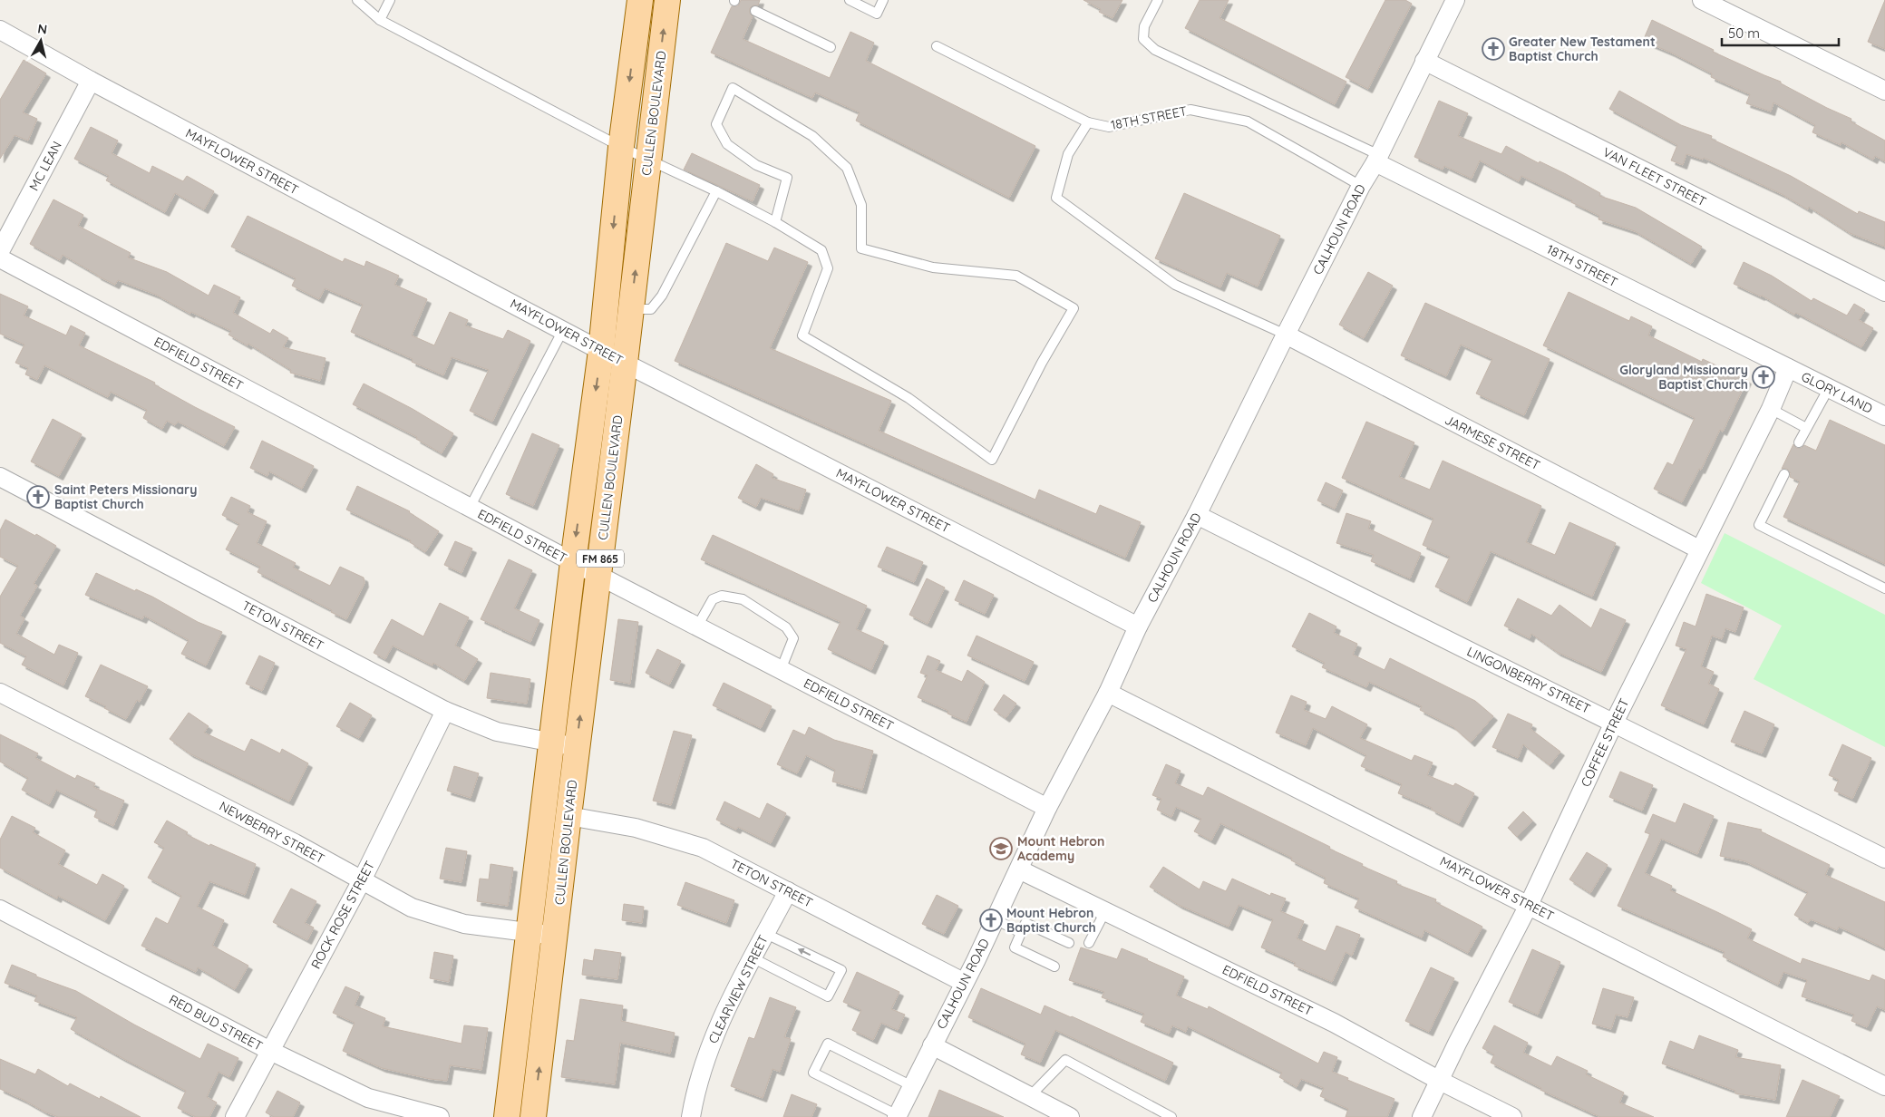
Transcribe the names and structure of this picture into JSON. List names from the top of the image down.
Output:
{
  "streets": {
    "main road": ["CULLEN BOULEVARD", "FM 865"],
    "street": [
      "18TH STREET",
      "MAYFLOWER STREET",
      "MC LEAN",
      "VAN FLEET STREET",
      "CALHOUN ROAD",
      "EDFIELD STREET",
      "GLORY LAND",
      "JARMESE STREET",
      "TETON STREET",
      "LINGONBERRY STREET",
      "COFFEE STREET",
      "NEWBERRY STREET",
      "ROCK ROSE STREET",
      "CLEARVIEW STREET",
      "RED BUD STREET"
    ]
  },
  "crossings": [
    ["CULLEN BOULEVARD", "MAYFLOWER STREET"],
    ["CULLEN BOULEVARD", "EDFIELD STREET"],
    ["CULLEN BOULEVARD", "TETON STREET"],
    ["CULLEN BOULEVARD", "NEWBERRY STREET"],
    ["18TH STREET", "CALHOUN ROAD"],
    ["18TH STREET", "GLORY LAND"],
    ["18TH STREET", "COFFEE STREET"],
    ["MAYFLOWER STREET", "MC LEAN"],
    ["MAYFLOWER STREET", "CALHOUN ROAD"],
    ["MAYFLOWER STREET", "COFFEE STREET"],
    ["VAN FLEET STREET", "CALHOUN ROAD"],
    ["CALHOUN ROAD", "EDFIELD STREET"],
    ["CALHOUN ROAD", "JARMESE STREET"],
    ["CALHOUN ROAD", "TETON STREET"],
    ["CALHOUN ROAD", "LINGONBERRY STREET"],
    ["EDFIELD STREET", "COFFEE STREET"],
    ["GLORY LAND", "COFFEE STREET"],
    ["JARMESE STREET", "COFFEE STREET"],
    ["TETON STREET", "ROCK ROSE STREET"],
    ["TETON STREET", "CLEARVIEW STREET"],
    ["LINGONBERRY STREET", "COFFEE STREET"],
    ["NEWBERRY STREET", "ROCK ROSE STREET"],
    ["ROCK ROSE STREET", "RED BUD STREET"]
  ],
  "places": {
    "church": [
      "Greater New Testament Baptist Church",
      "Gloryland Missionary Baptist Church",
      "Saint Peters Missionary Baptist Church",
      "Mount Hebron Baptist Church"
    ],
    "school or university": ["Mount Hebron Academy"]
  },
  "scale_bar": "50 m",
  "north": "top"
}
